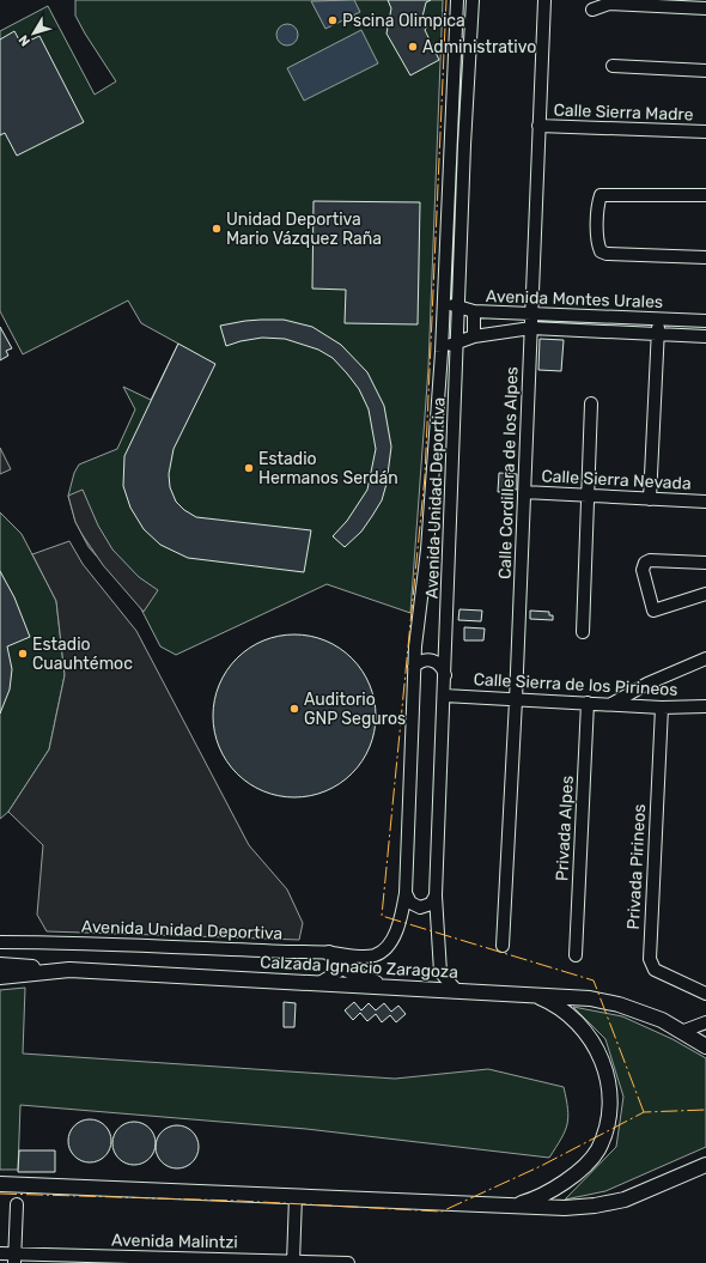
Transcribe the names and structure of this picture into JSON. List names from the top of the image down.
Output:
{
  "streets": {
    "main road": ["Calzada Ignacio Zaragoza"],
    "street": [
      "Calle Sierra Madre",
      "Avenida Montes Urales",
      "Calle Cordillera de los Alpes",
      "Calle Sierra Nevada",
      "Avenida Unidad Deportiva",
      "Calle Sierra de los Pirineos",
      "Privada Alpes",
      "Privada Pirineos",
      "Avenida Malintzi"
    ]
  },
  "crossings": [
    ["Calle Sierra Madre", "Calle Cordillera de los Alpes"],
    ["Avenida Montes Urales", "Calle Cordillera de los Alpes"],
    ["Avenida Montes Urales", "Avenida Unidad Deportiva"],
    ["Calle Cordillera de los Alpes", "Calle Sierra Nevada"],
    ["Calle Cordillera de los Alpes", "Calle Sierra de los Pirineos"],
    ["Avenida Unidad Deportiva", "Calle Sierra de los Pirineos"],
    ["Avenida Unidad Deportiva", "Calzada Ignacio Zaragoza"],
    ["Calle Sierra de los Pirineos", "Privada Alpes"],
    ["Calle Sierra de los Pirineos", "Privada Pirineos"]
  ],
  "places": [
    "Pscina Olimpica",
    "Administrativo",
    "Unidad Deportiva Mario Vázquez Raña",
    "Estadio Hermanos Serdán",
    "Estadio Cuauhtémoc",
    "Auditorio GNP Seguros"
  ],
  "north": "bottom left"
}
